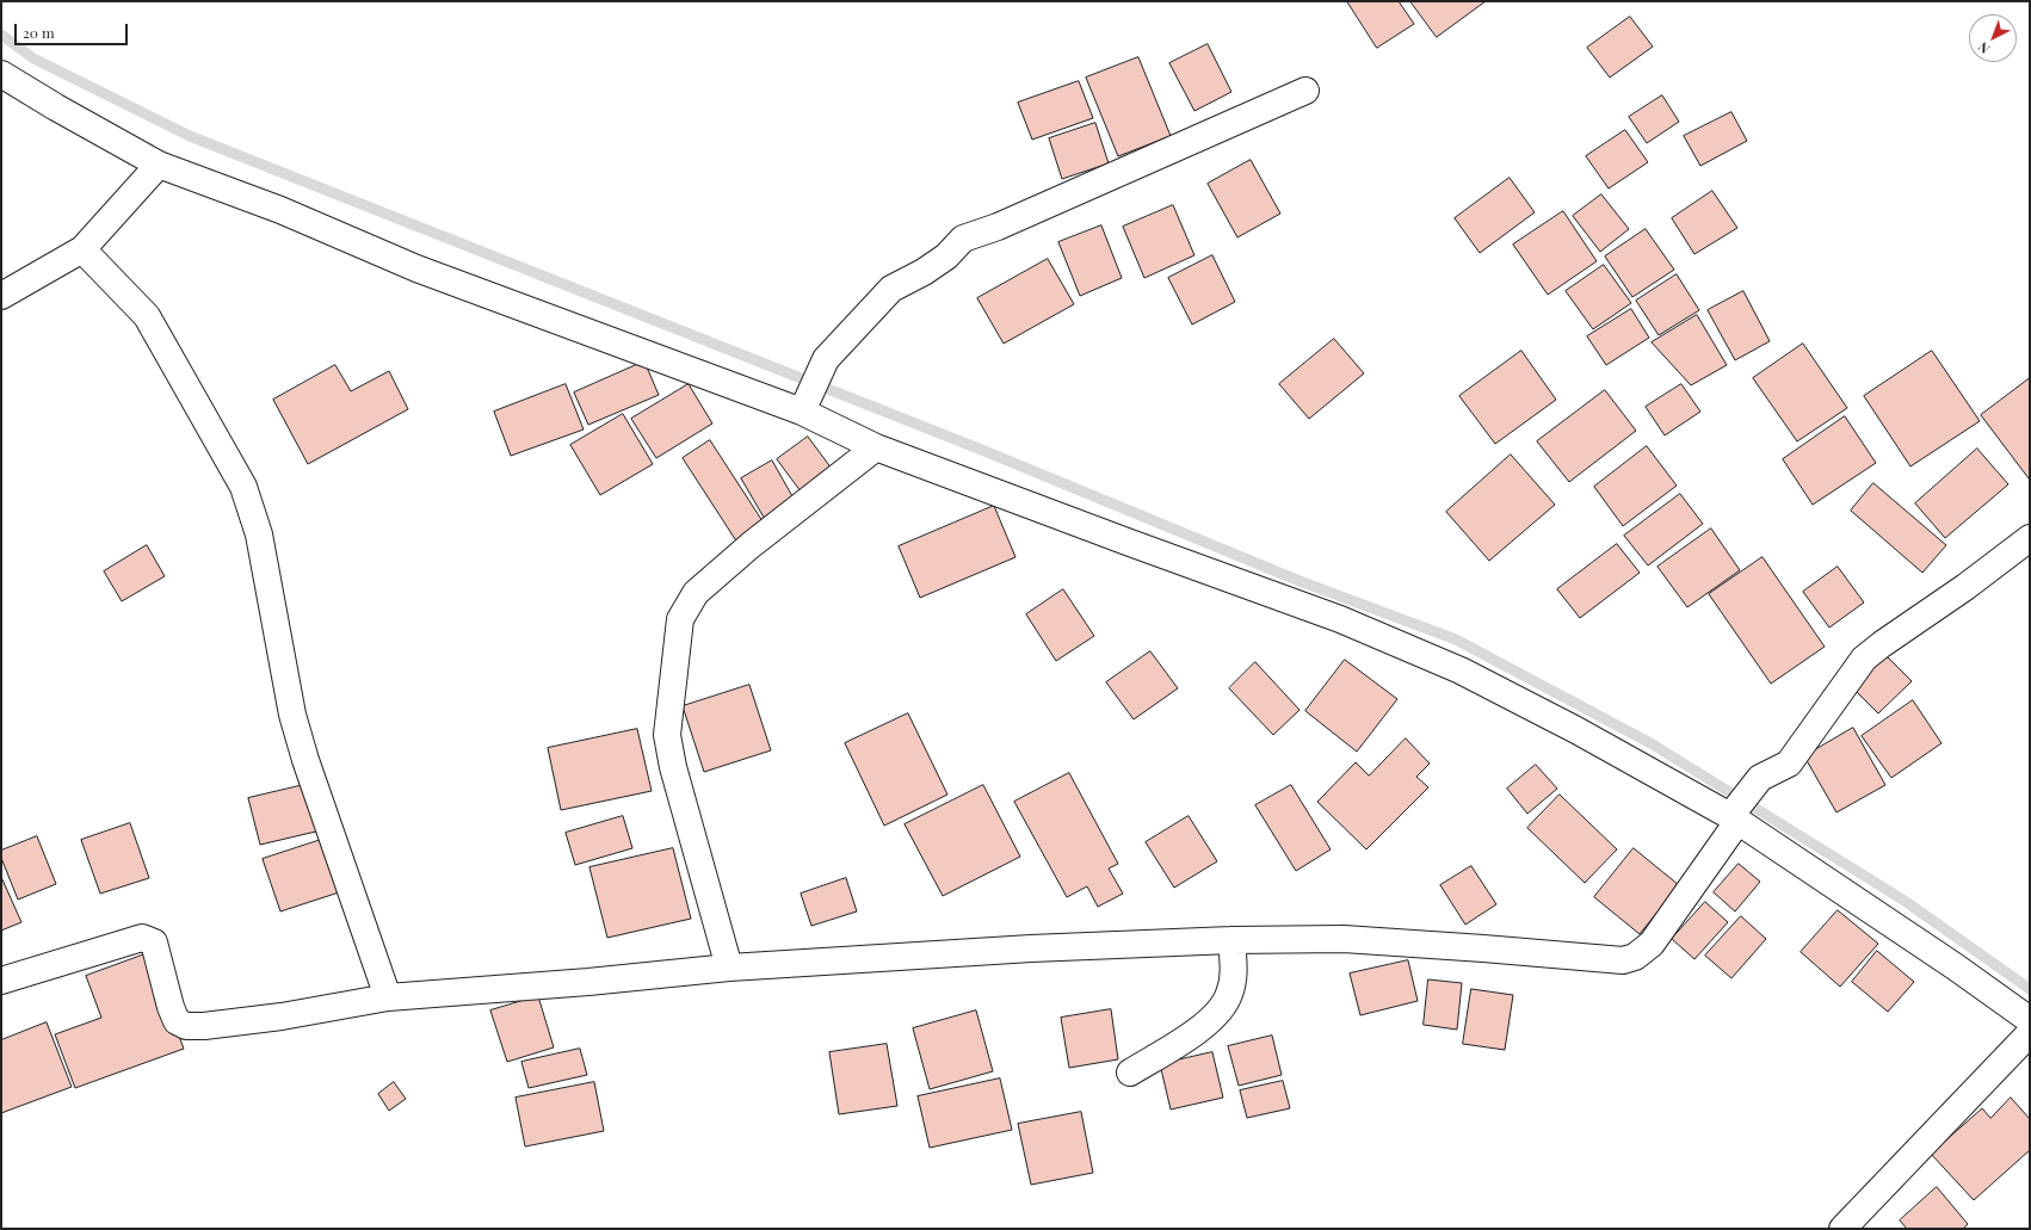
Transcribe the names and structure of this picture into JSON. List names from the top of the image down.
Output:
{
  "scale_bar": "20 m",
  "north": "bottom left"
}
